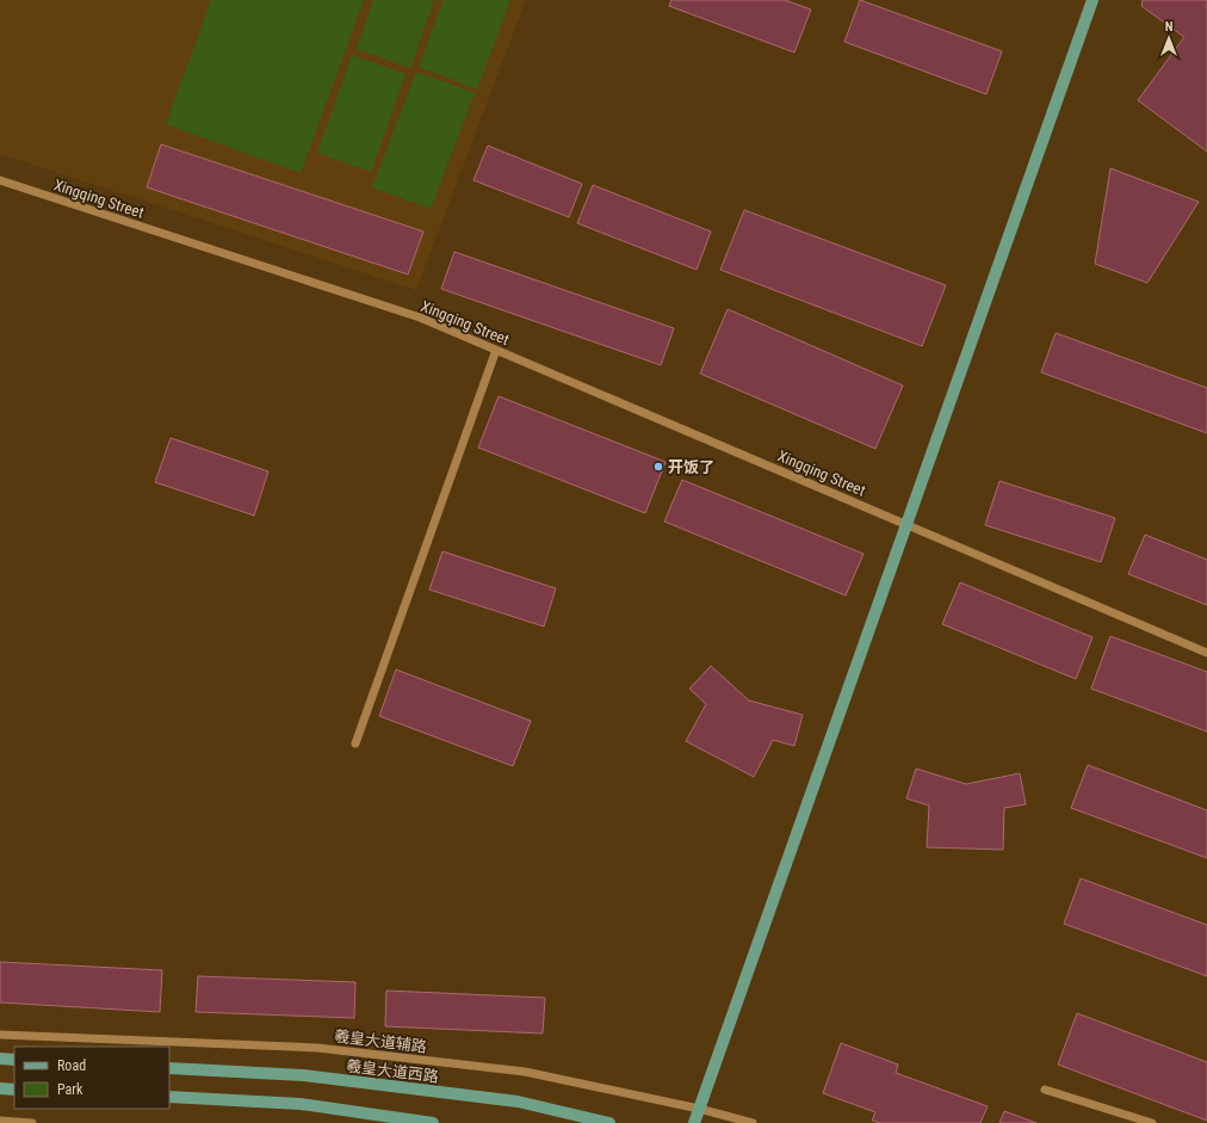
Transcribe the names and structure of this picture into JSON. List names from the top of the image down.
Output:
{
  "streets": {
    "main road": ["羲皇大道西路"],
    "street": ["Xingqing Street", "羲皇大道辅路"]
  },
  "places": ["开饭了"],
  "legend": ["Road", "Park"],
  "north": "top"
}
